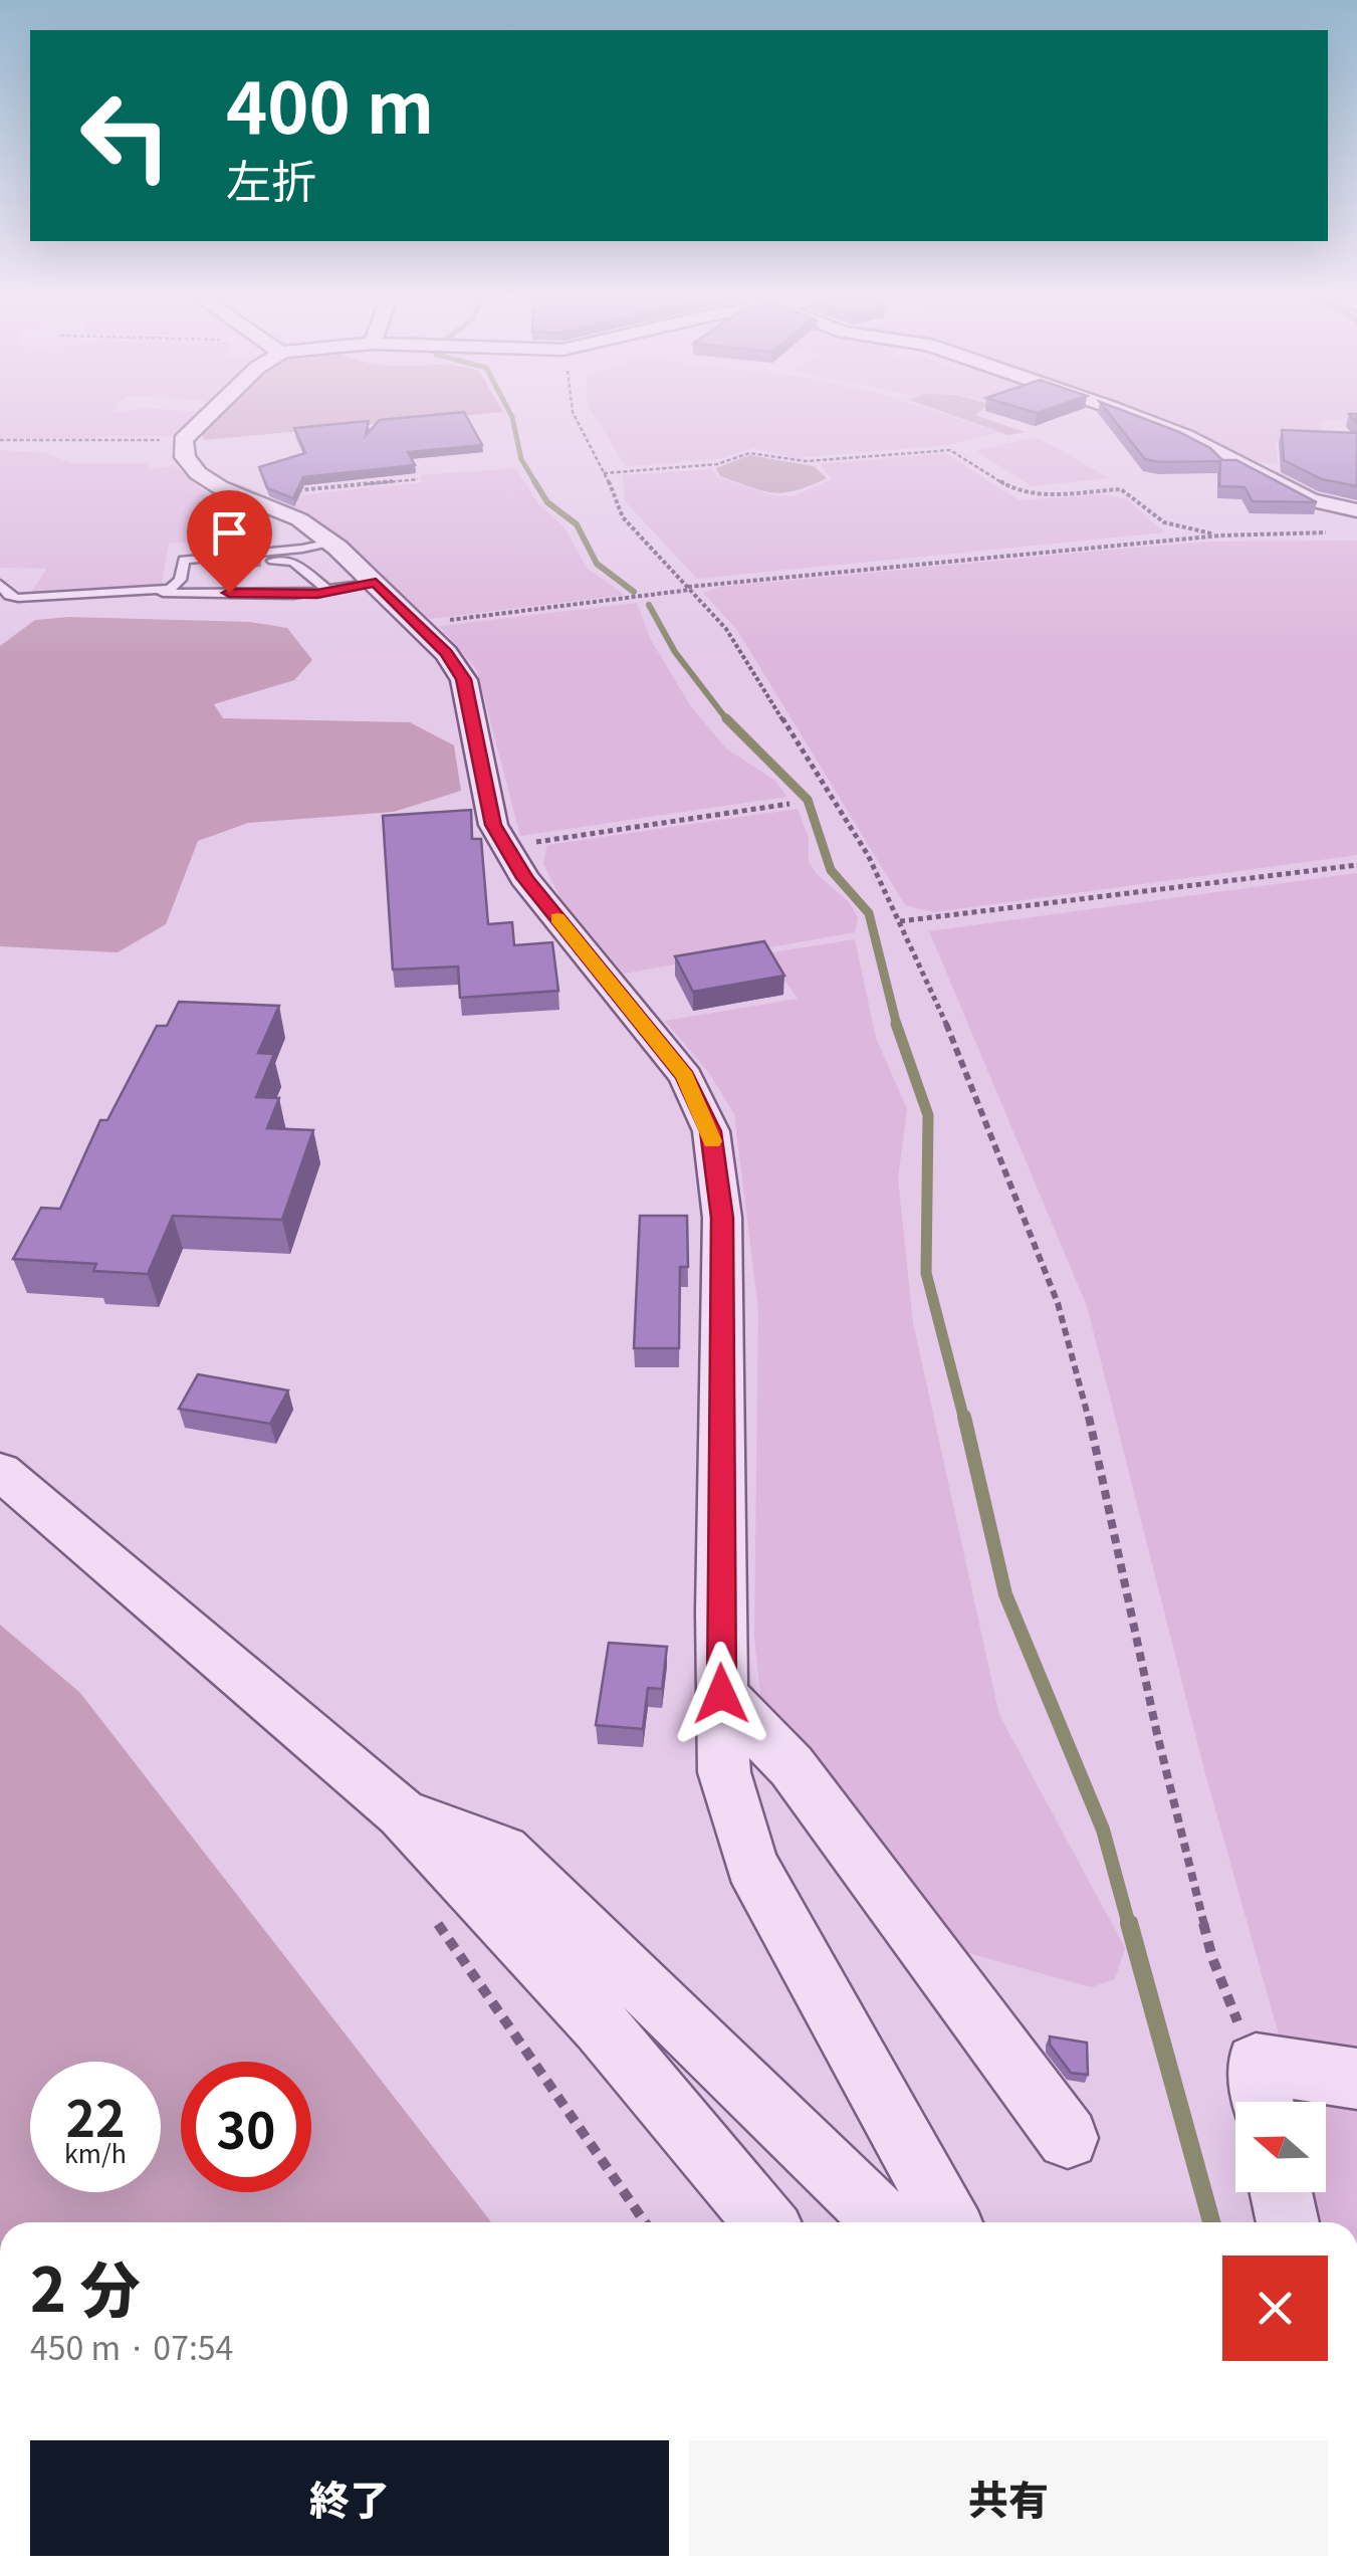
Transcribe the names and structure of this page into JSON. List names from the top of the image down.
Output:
{
  "north": "left",
  "page": {
    "turn": ["400 m", "左折"],
    "speed": "22 km/h",
    "limit": "30",
    "heading": ["2 分", "450 m · 07:54"],
    "buttons": ["終了", "共有"]
  }
}
